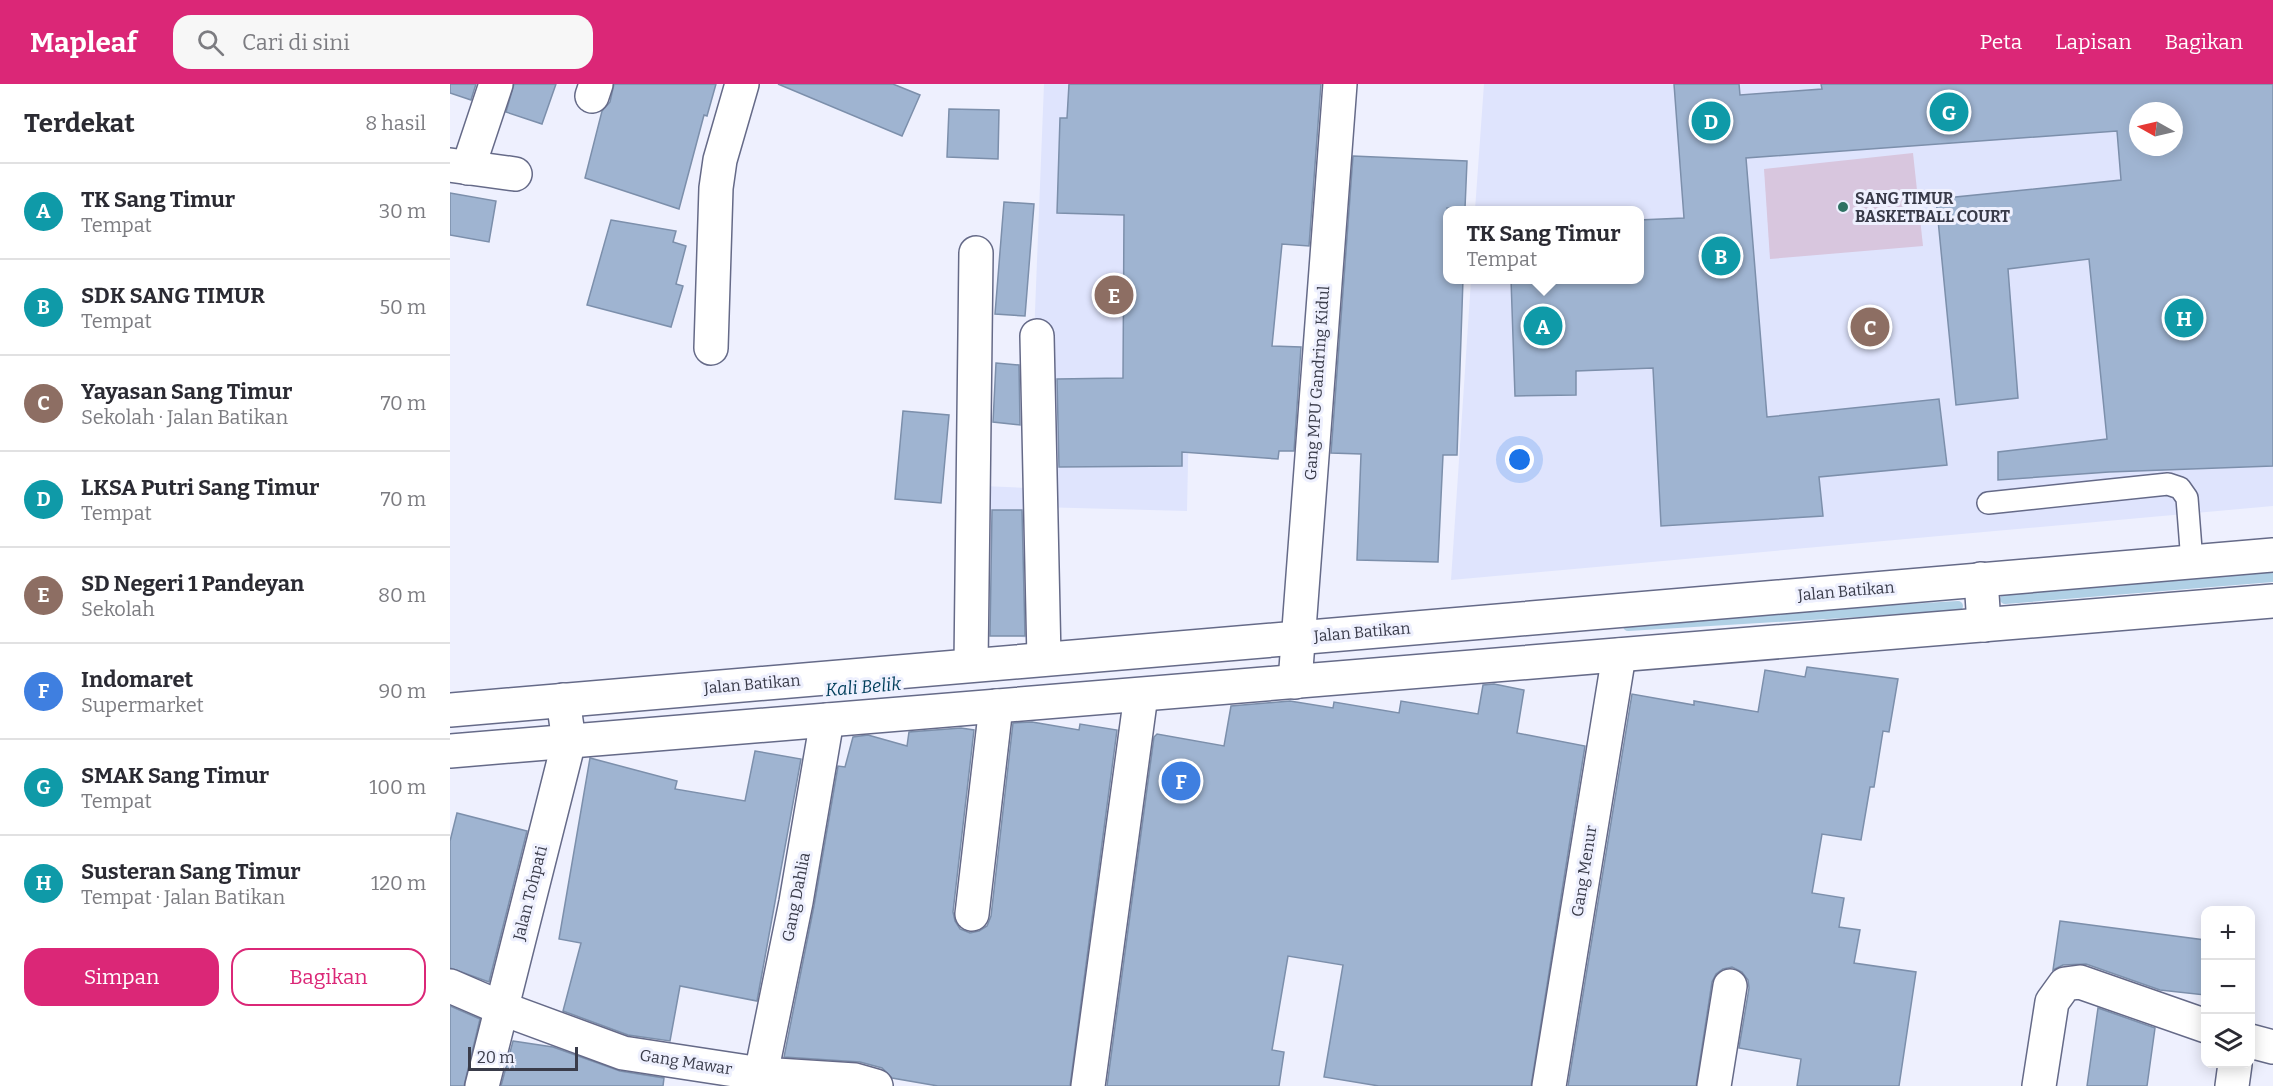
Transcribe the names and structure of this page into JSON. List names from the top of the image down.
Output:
{
  "streets": {
    "street": [
      "Gang MPU Gandring Kidul",
      "Jalan Batikan",
      "Gang Menur",
      "Jalan Tohpati",
      "Gang Dahlia",
      "Gang Mawar"
    ]
  },
  "crossings": [
    ["Gang MPU Gandring Kidul", "Jalan Batikan"],
    ["Jalan Batikan", "Jalan Tohpati"],
    ["Jalan Tohpati", "Gang Mawar"],
    ["Gang Dahlia", "Gang Mawar"]
  ],
  "water": ["Kali Belik"],
  "places": ["SANG TIMUR BASKETBALL COURT"],
  "scale_bar": "20 m",
  "north": "left",
  "page": {
    "header": "Mapleaf",
    "search": "Cari di sini",
    "nav": ["Peta", "Lapisan", "Bagikan"],
    "heading": ["Terdekat", "8 hasil"],
    "pins": [
      "G",
      "D",
      "B",
      "E",
      "H",
      "A",
      "C",
      "F"
    ],
    "list": [
      {
        "mark": "A",
        "name": "TK Sang Timur",
        "note": "Tempat",
        "value": "30 m"
      },
      {
        "mark": "B",
        "name": "SDK SANG TIMUR",
        "note": "Tempat",
        "value": "50 m"
      },
      {
        "mark": "C",
        "name": "Yayasan Sang Timur",
        "note": "Sekolah · Jalan Batikan",
        "value": "70 m"
      },
      {
        "mark": "D",
        "name": "LKSA Putri Sang Timur",
        "note": "Tempat",
        "value": "70 m"
      },
      {
        "mark": "E",
        "name": "SD Negeri 1 Pandeyan",
        "note": "Sekolah",
        "value": "80 m"
      },
      {
        "mark": "F",
        "name": "Indomaret",
        "note": "Supermarket",
        "value": "90 m"
      },
      {
        "mark": "G",
        "name": "SMAK Sang Timur",
        "note": "Tempat",
        "value": "100 m"
      },
      {
        "mark": "H",
        "name": "Susteran Sang Timur",
        "note": "Tempat · Jalan Batikan",
        "value": "120 m"
      }
    ],
    "popup": ["TK Sang Timur", "Tempat"],
    "map_buttons": ["+", "−"],
    "buttons": ["Simpan", "Bagikan"],
    "scale": "20 m"
  }
}
